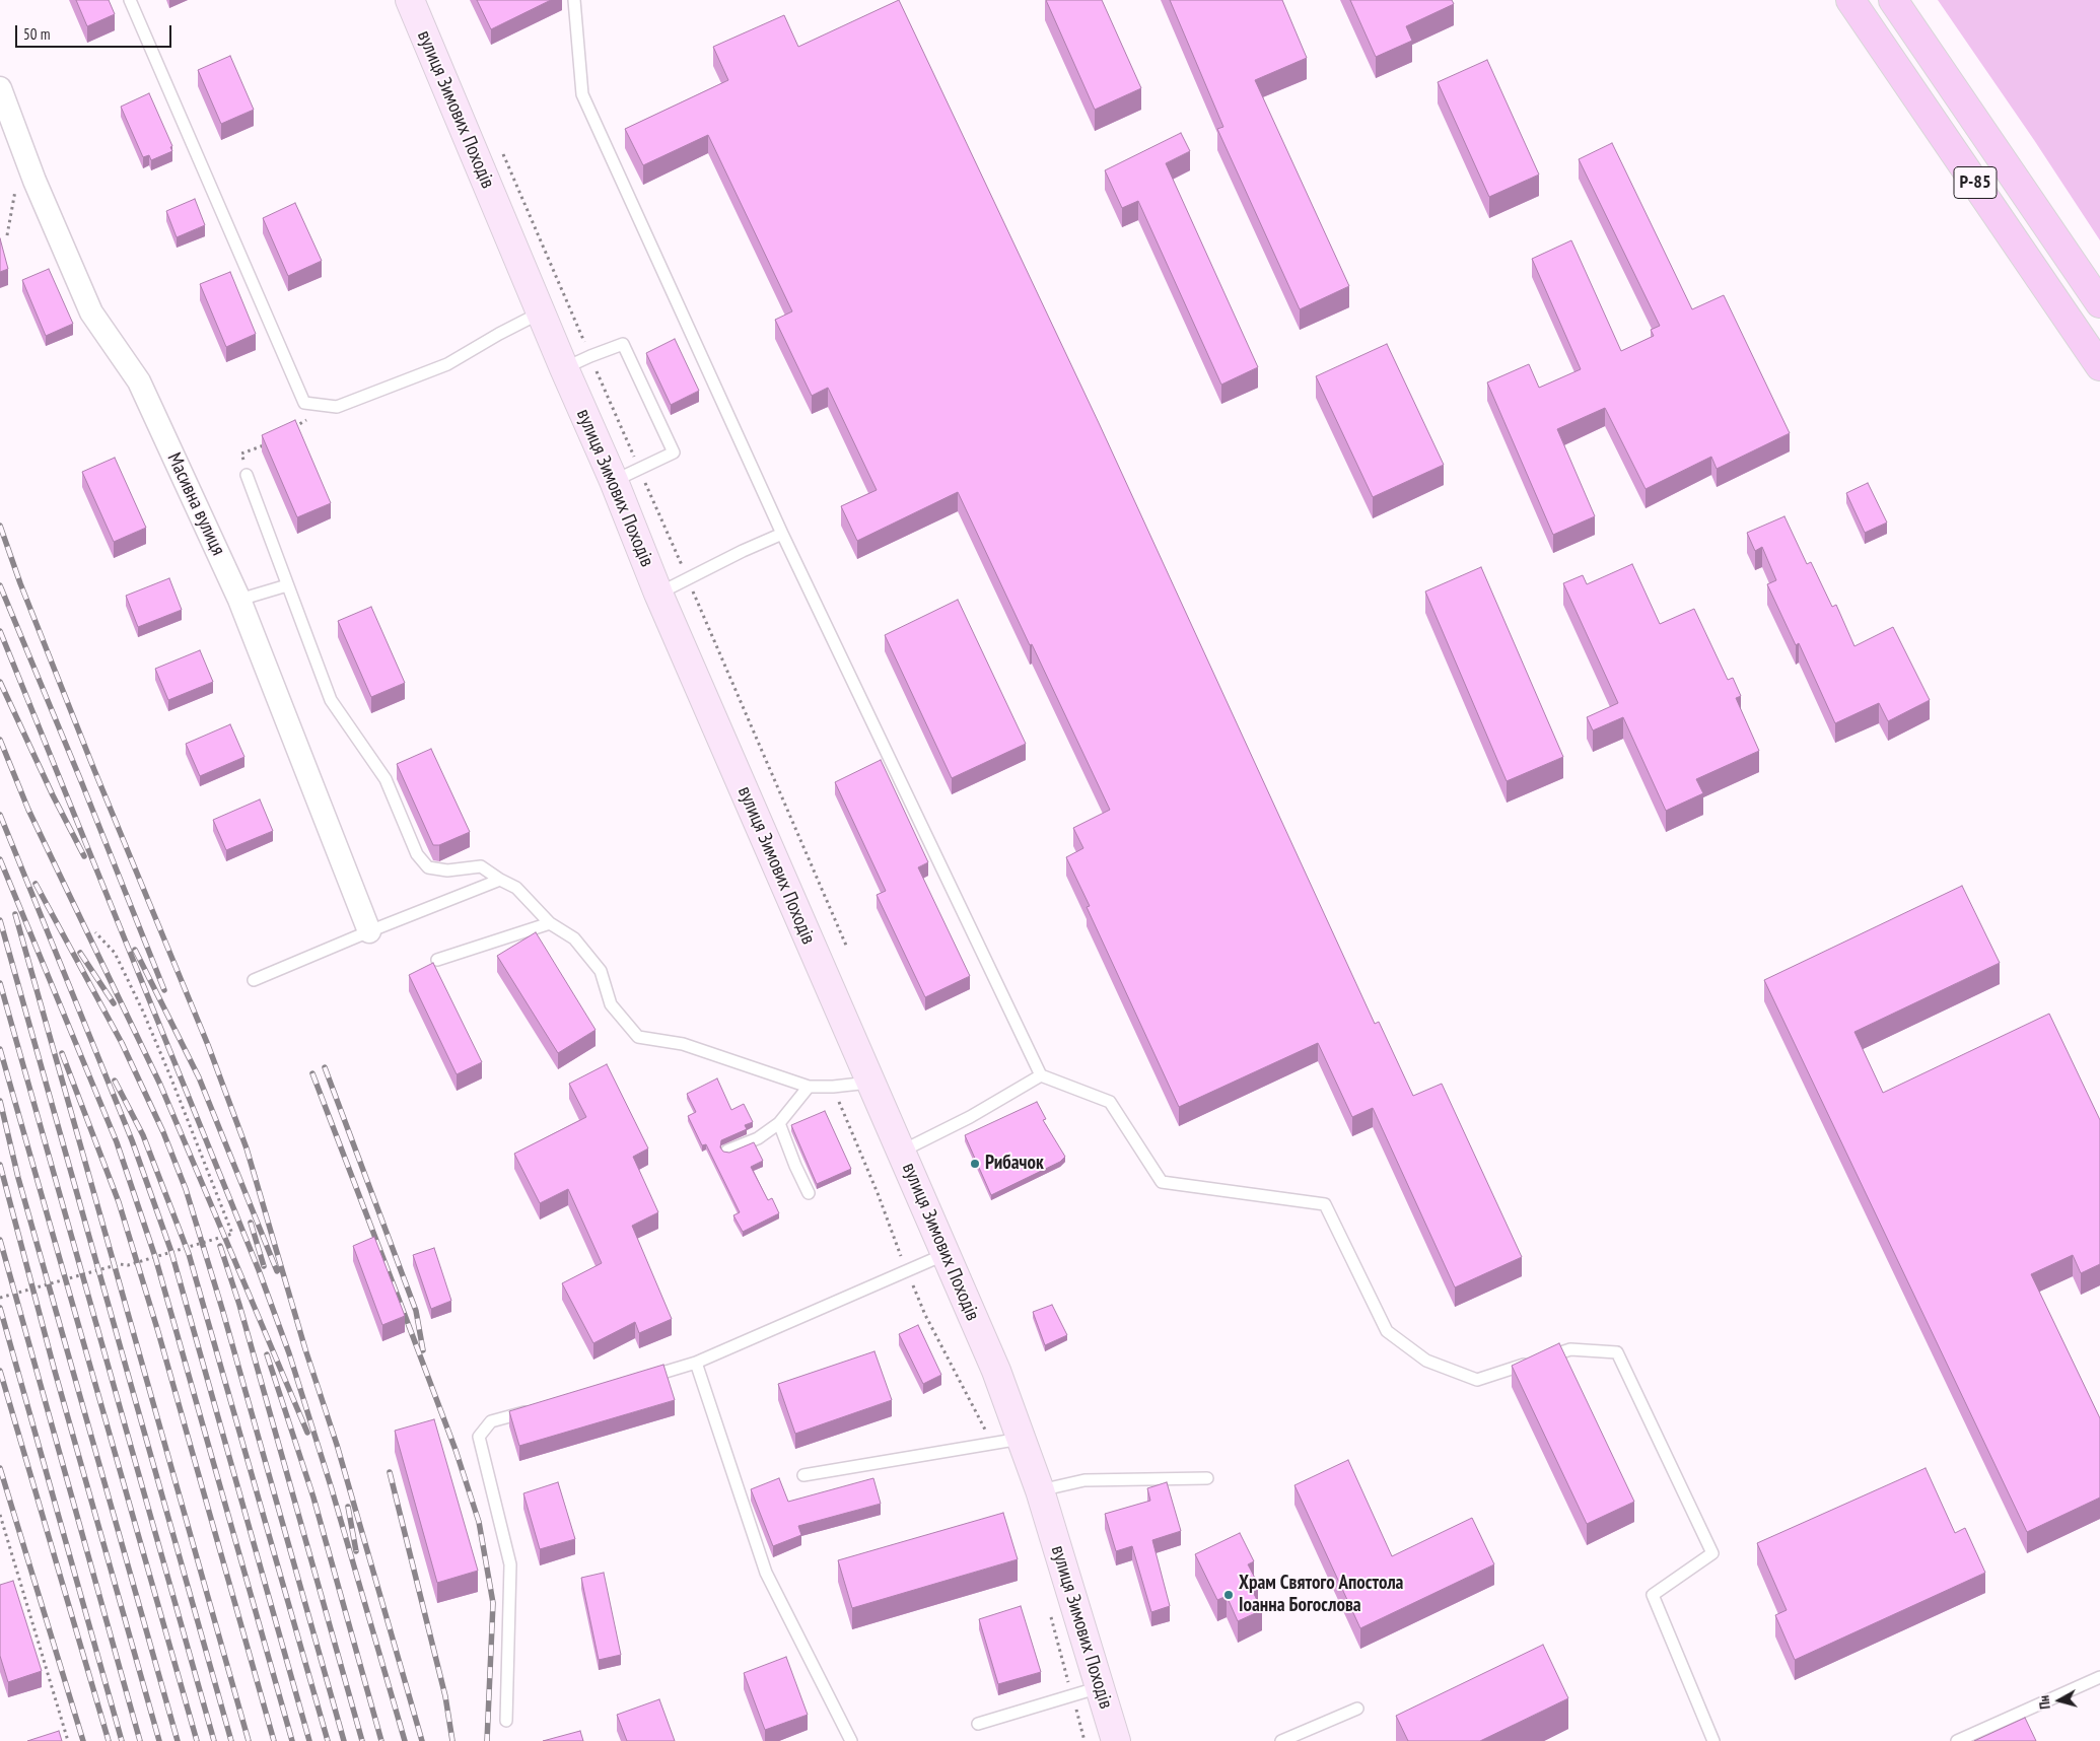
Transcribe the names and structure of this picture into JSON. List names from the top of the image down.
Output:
{
  "streets": {
    "main road": ["вулиця Зимових Походів", "Р-85"],
    "street": ["Масивна вулиця"]
  },
  "places": ["Рибачок", "Храм Святого Апостола Іоанна Богослова"],
  "scale_bar": "50 m",
  "north": "left"
}
